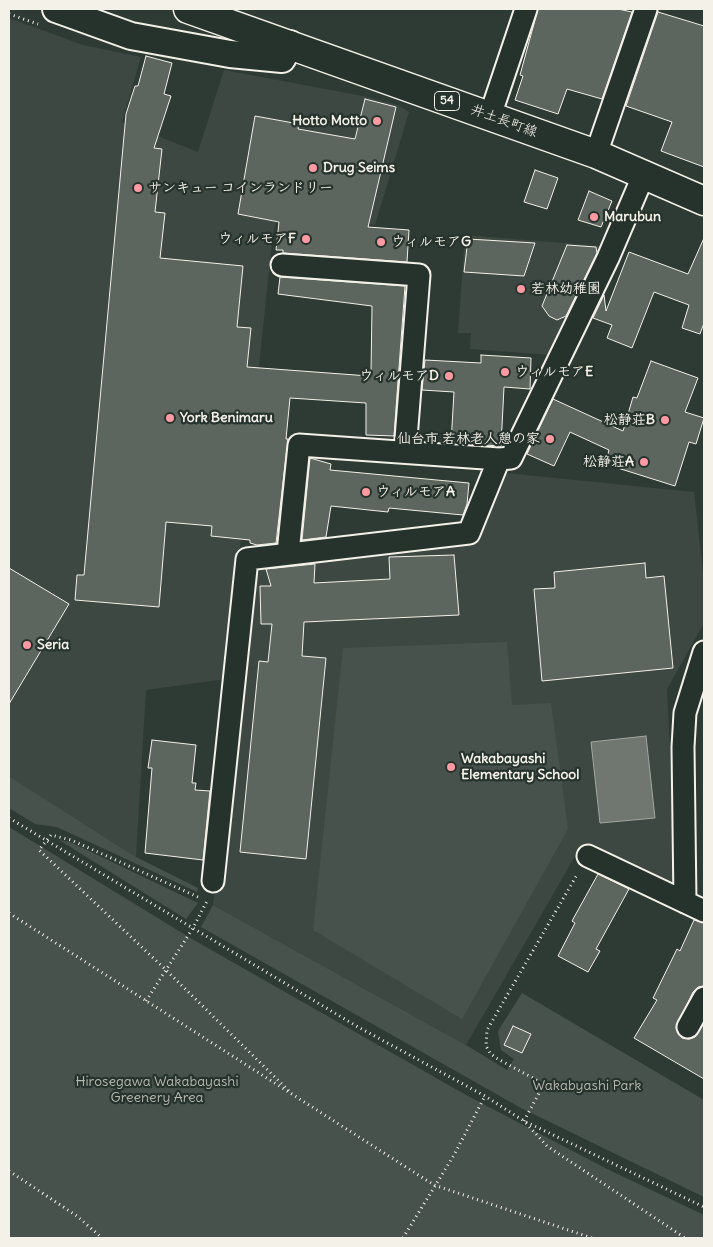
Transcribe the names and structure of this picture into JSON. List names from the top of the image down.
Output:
{
  "streets": {
    "main road": ["54", "井土長町線"]
  },
  "parks": ["Hirosegawa Wakabayashi Greenery Area", "Wakabyashi Park"],
  "places": [
    "Hotto Motto",
    "Drug Seims",
    "サンキュー コインランドリー",
    "Marubun",
    "ウィルモアF",
    "ウィルモアG",
    "若林幼稚園",
    "ウィルモアE",
    "ウィルモアD",
    "York Benimaru",
    "松静荘B",
    "仙台市 若林老人憩の家",
    "松静荘A",
    "ウィルモアA",
    "Seria",
    "Wakabayashi Elementary School"
  ]
}
